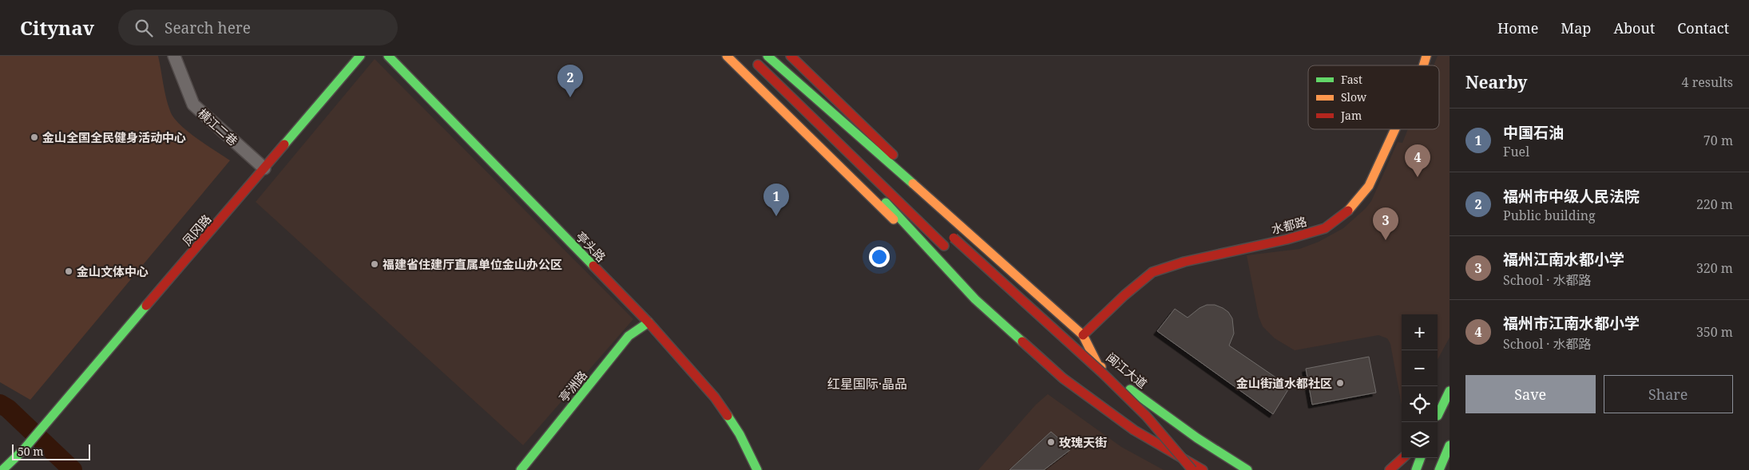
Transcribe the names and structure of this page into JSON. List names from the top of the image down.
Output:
{
  "streets": {
    "main road": [
      "水都路",
      "凤冈路",
      "亭头路",
      "闽江大道",
      "亭洲路"
    ],
    "street": ["横江二巷"]
  },
  "crossings": [
    ["横江二巷", "凤冈路"],
    ["水都路", "闽江大道"],
    ["亭头路", "亭洲路"]
  ],
  "districts": ["红星国际·晶品"],
  "places": [
    "金山全国全民健身活动中心",
    "福建省住建厅直属单位金山办公区",
    "金山文体中心",
    "金山街道水都社区",
    "玫瑰天街"
  ],
  "legend": ["Fast", "Slow", "Jam"],
  "scale_bar": "50 m",
  "page": {
    "header": "Citynav",
    "search": "Search here",
    "nav": [
      "Home",
      "Map",
      "About",
      "Contact"
    ],
    "heading": ["Nearby", "4 results"],
    "pins": [
      "2",
      "4",
      "1",
      "3"
    ],
    "list": [
      {
        "mark": "1",
        "name": "中国石油",
        "note": "Fuel",
        "value": "70 m"
      },
      {
        "mark": "2",
        "name": "福州市中级人民法院",
        "note": "Public building",
        "value": "220 m"
      },
      {
        "mark": "3",
        "name": "福州江南水都小学",
        "note": "School · 水都路",
        "value": "320 m"
      },
      {
        "mark": "4",
        "name": "福州市江南水都小学",
        "note": "School · 水都路",
        "value": "350 m"
      }
    ],
    "map_buttons": ["+", "−"],
    "buttons": ["Save", "Share"],
    "scale": "50 m"
  }
}
